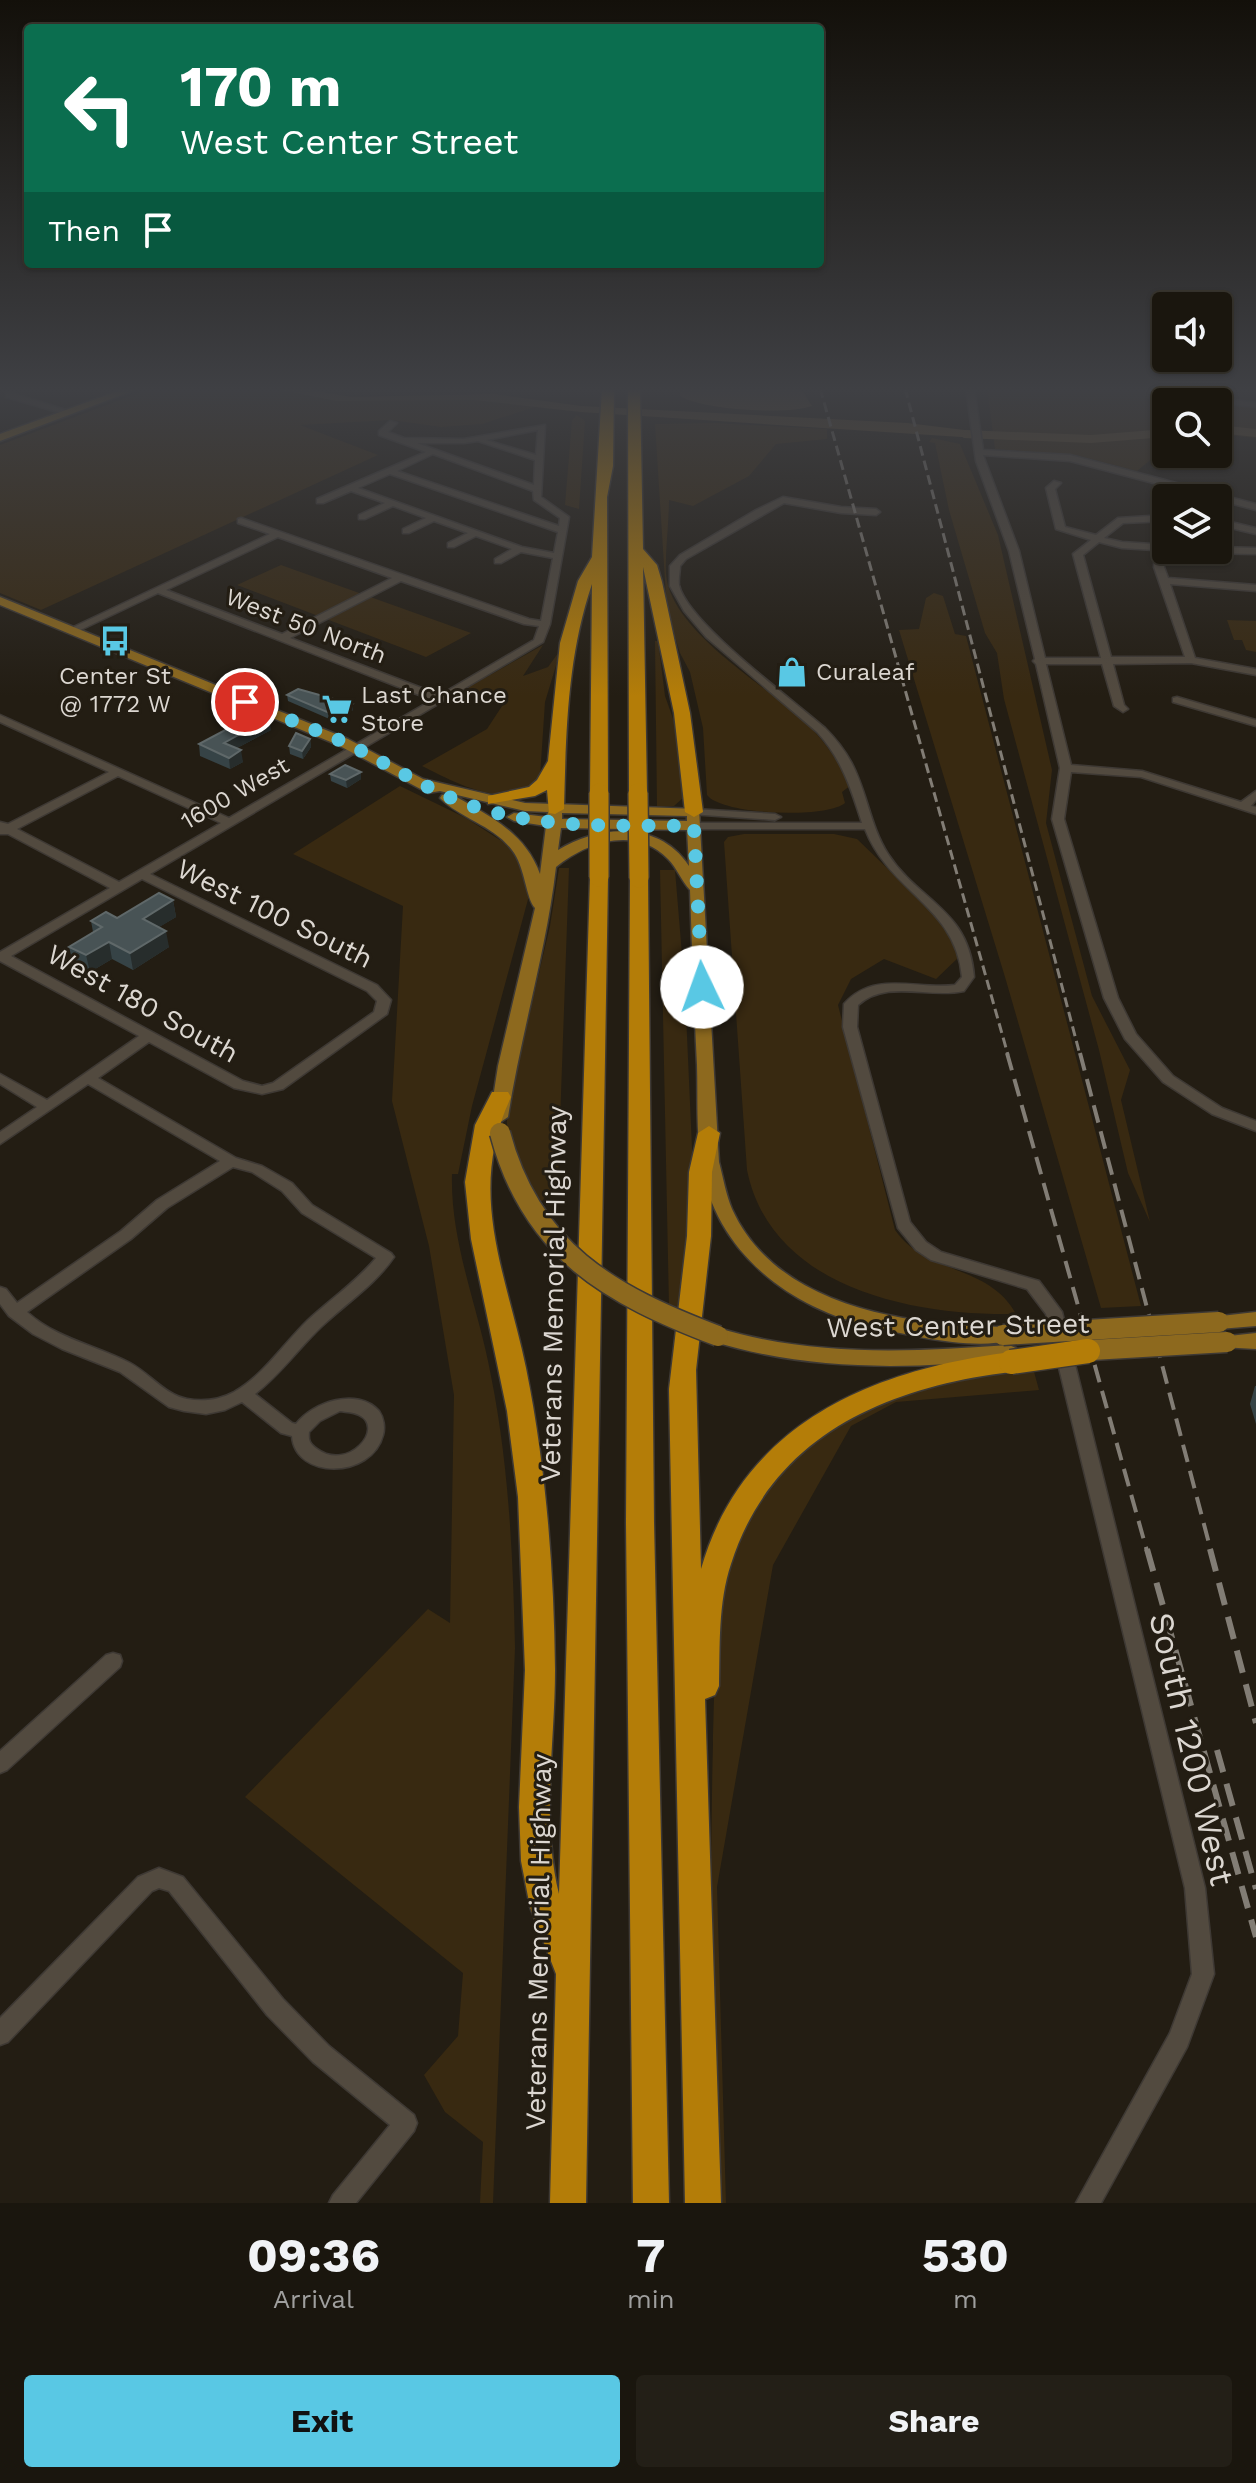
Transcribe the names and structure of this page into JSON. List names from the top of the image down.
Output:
{
  "streets": {
    "highway": ["Veterans Memorial Highway"],
    "main road": ["West Center Street"],
    "street": [
      "West 50 North",
      "1600 West",
      "West 100 South",
      "West 180 South",
      "South 1200 West"
    ]
  },
  "crossings": [
    ["West 50 North", "1600 West"],
    ["1600 West", "West 100 South"],
    ["1600 West", "West 180 South"],
    ["West 100 South", "West 180 South"]
  ],
  "places": {
    "bus stop": ["Center St @ 1772 W"],
    "shop": ["Curaleaf"],
    "supermarket": ["Last Chance Store"]
  },
  "page": {
    "turn": ["170 m", "West Center Street"],
    "then": "Then",
    "eta": [
      "09:36",
      "Arrival",
      "7",
      "min",
      "530",
      "m"
    ],
    "buttons": ["Exit", "Share"]
  }
}
